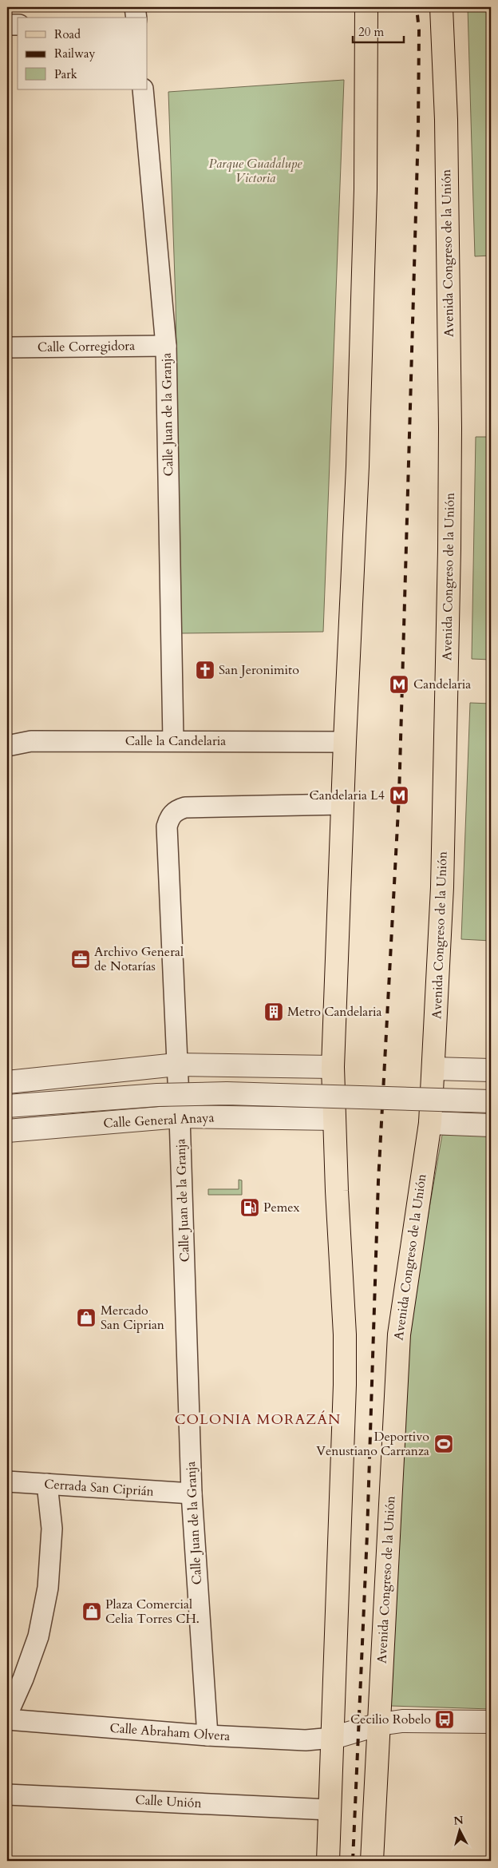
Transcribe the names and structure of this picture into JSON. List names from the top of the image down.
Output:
{
  "streets": {
    "main road": ["Avenida Congreso de la Unión"],
    "street": [
      "Calle Corregidora",
      "Calle Juan de la Granja",
      "Calle la Candelaria",
      "Calle General Anaya",
      "Cerrada San Ciprián",
      "Calle Abraham Olvera",
      "Calle Unión"
    ]
  },
  "crossings": [
    ["Calle Corregidora", "Calle Juan de la Granja"],
    ["Calle Juan de la Granja", "Calle la Candelaria"],
    ["Calle Juan de la Granja", "Calle General Anaya"],
    ["Calle Juan de la Granja", "Cerrada San Ciprián"],
    ["Calle Juan de la Granja", "Calle Abraham Olvera"]
  ],
  "districts": ["COLONIA MORAZÁN"],
  "parks": ["Parque Guadalupe Victoria"],
  "places": {
    "church": ["San Jeronimito"],
    "metro station": ["Candelaria", "Candelaria L4"],
    "office": ["Archivo General de Notarías"],
    "building": ["Metro Candelaria"],
    "fuel station": ["Pemex"],
    "shop": ["Mercado San Ciprian", "Plaza Comercial Celia Torres CH."],
    "sports": ["Deportivo Venustiano Carranza"],
    "bus stop": ["Cecilio Robelo"]
  },
  "legend": ["Road", "Railway", "Park"],
  "scale_bar": "20 m",
  "north": "top"
}
